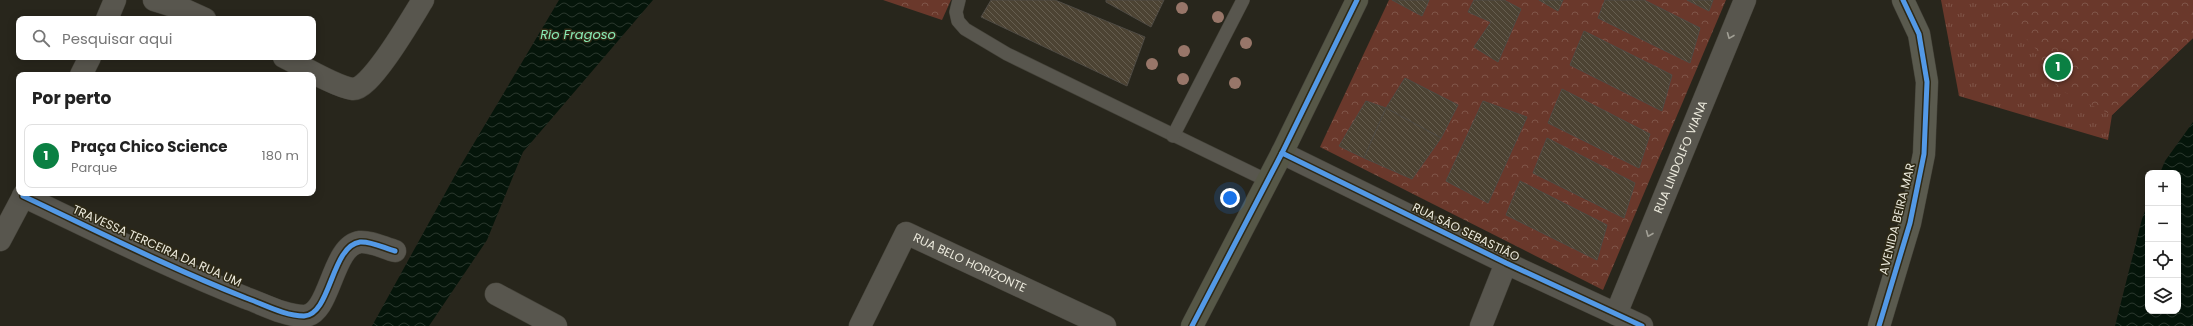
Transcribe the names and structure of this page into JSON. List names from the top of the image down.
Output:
{
  "streets": {
    "main road": ["AVENIDA BEIRA MAR"],
    "street": [
      "RUA LINDOLFO VIANA",
      "RUA SÃO SEBASTIÃO",
      "TRAVESSA TERCEIRA DA RUA UM",
      "RUA BELO HORIZONTE"
    ]
  },
  "crossings": [
    ["RUA LINDOLFO VIANA", "RUA SÃO SEBASTIÃO"]
  ],
  "one_way": ["RUA LINDOLFO VIANA"],
  "water": ["Rio Fragoso"],
  "page": {
    "search": "Pesquisar aqui",
    "pins": "1",
    "heading": "Por perto",
    "list": [
      {
        "mark": "1",
        "name": "Praça Chico Science",
        "note": "Parque",
        "value": "180 m"
      }
    ],
    "map_buttons": ["+", "−"]
  }
}
